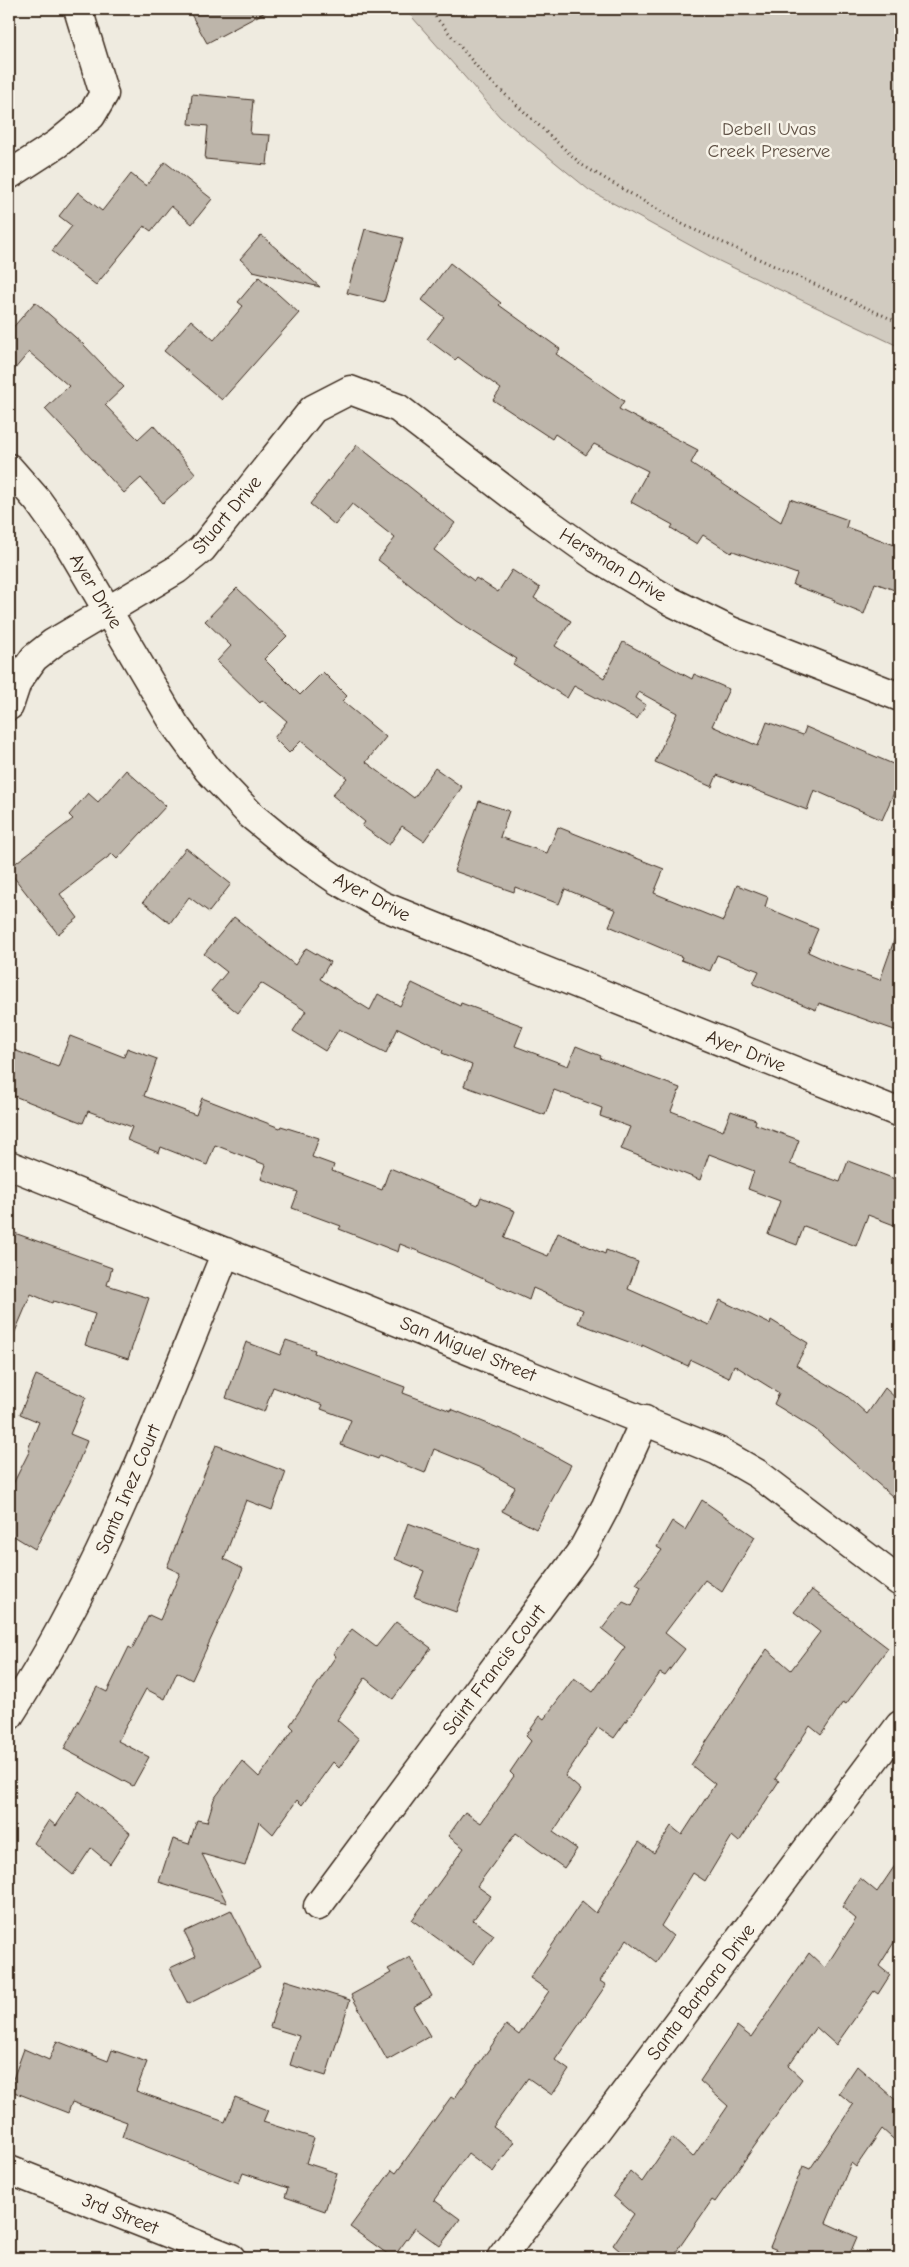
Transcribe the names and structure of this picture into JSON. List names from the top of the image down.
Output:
{
  "streets": {
    "street": [
      "Stuart Drive",
      "Hersman Drive",
      "Ayer Drive",
      "San Miguel Street",
      "Santa Inez Court",
      "Saint Francis Court",
      "Santa Barbara Drive",
      "3rd Street"
    ]
  },
  "crossings": [
    ["Stuart Drive", "Hersman Drive"],
    ["Stuart Drive", "Ayer Drive"],
    ["San Miguel Street", "Santa Inez Court"],
    ["San Miguel Street", "Saint Francis Court"]
  ],
  "parks": ["Debell Uvas Creek Preserve"]
}
